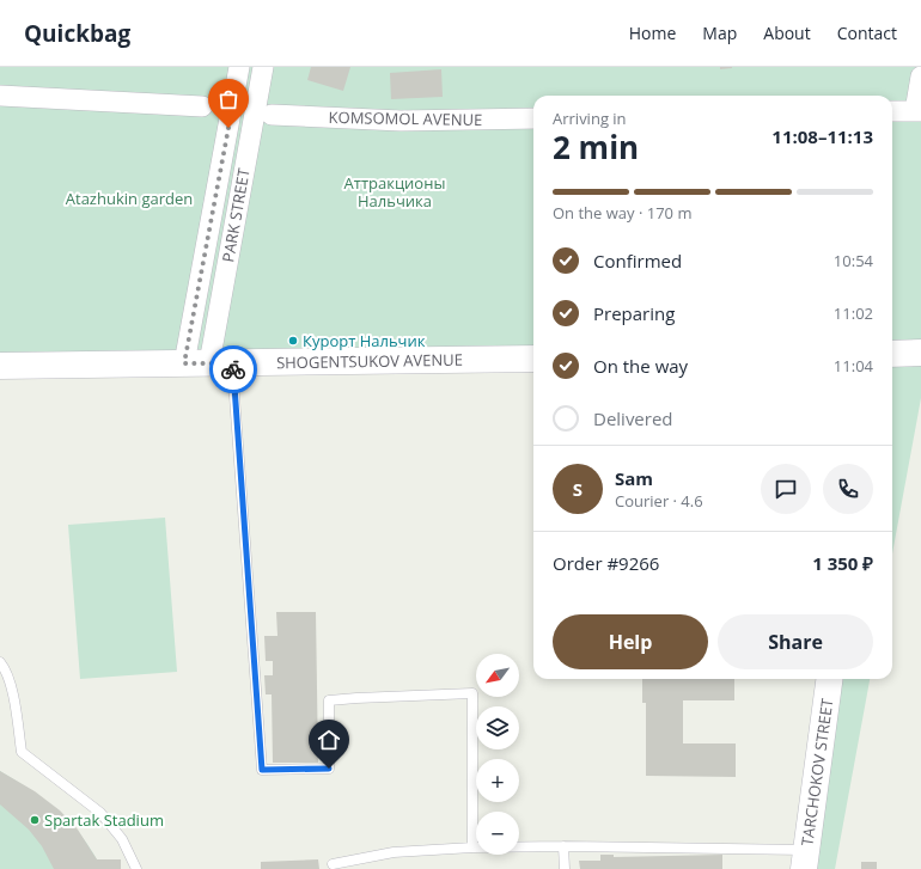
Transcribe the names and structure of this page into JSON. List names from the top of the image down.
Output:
{
  "streets": {
    "street": [
      "KOMSOMOL AVENUE",
      "PARK STREET",
      "SHOGENTSUKOV AVENUE",
      "TARCHOKOV STREET"
    ]
  },
  "crossings": [
    ["PARK STREET", "SHOGENTSUKOV AVENUE"]
  ],
  "parks": ["Аттракционы Нальчика", "Atazhukin garden"],
  "places": ["Курорт Нальчик", "Spartak Stadium"],
  "north": "bottom left",
  "page": {
    "header": "Quickbag",
    "nav": [
      "Home",
      "Map",
      "About",
      "Contact"
    ],
    "heading": ["2 min", "Arriving in", "11:08–11:13"],
    "panel": [
      "Sam",
      "Courier · 4.6",
      "Order #9266",
      "1 350 ₽"
    ],
    "bar": "On the way · 170 m",
    "list": [
      ["Confirmed", "10:54"],
      ["Preparing", "11:02"],
      ["On the way", "11:04"],
      "Delivered"
    ],
    "round": "S",
    "buttons": ["Help", "Share"],
    "map_buttons": ["+", "−"]
  }
}
